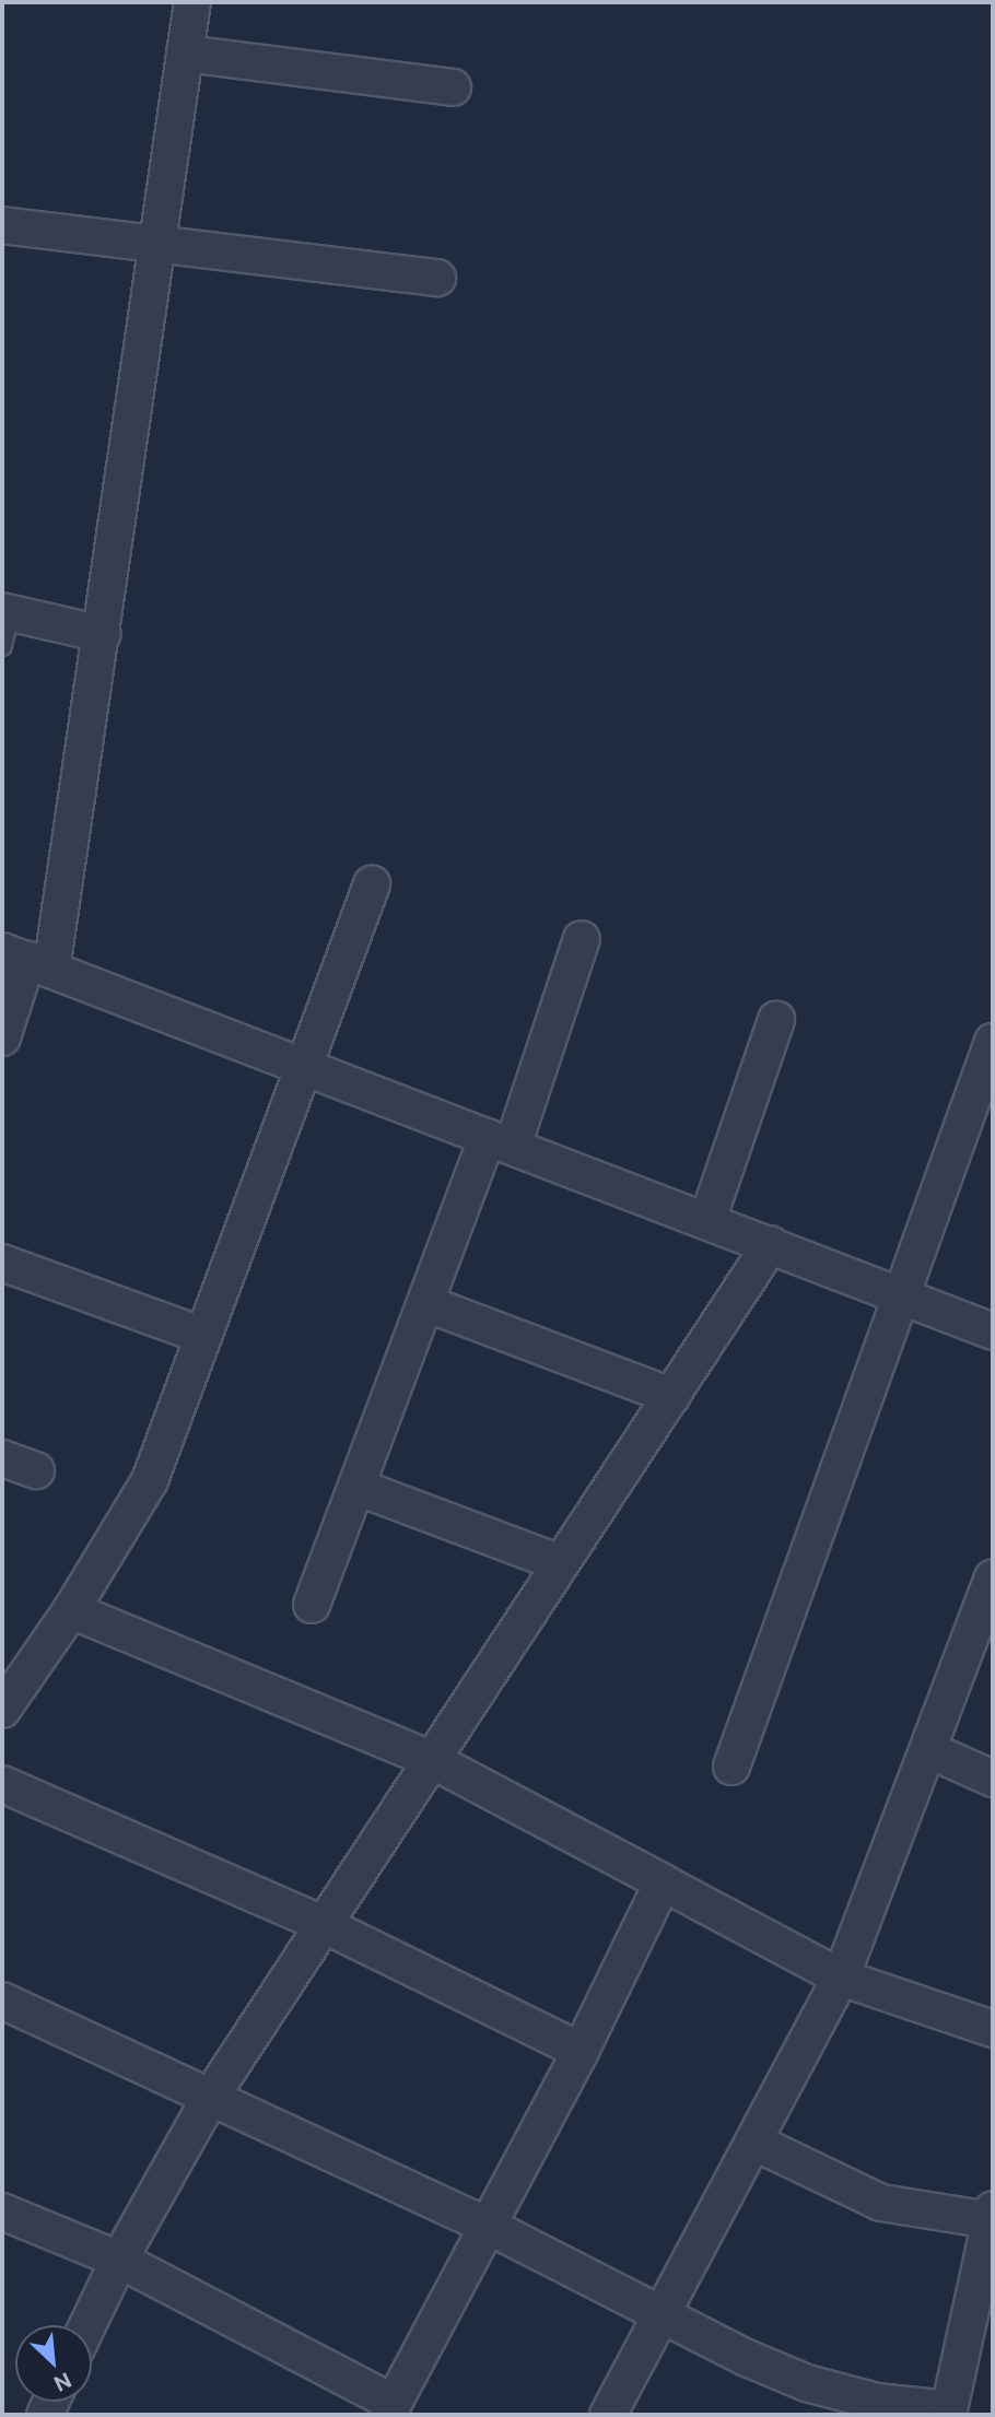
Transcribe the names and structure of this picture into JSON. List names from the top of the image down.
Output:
{
  "north": "bottom right"
}
